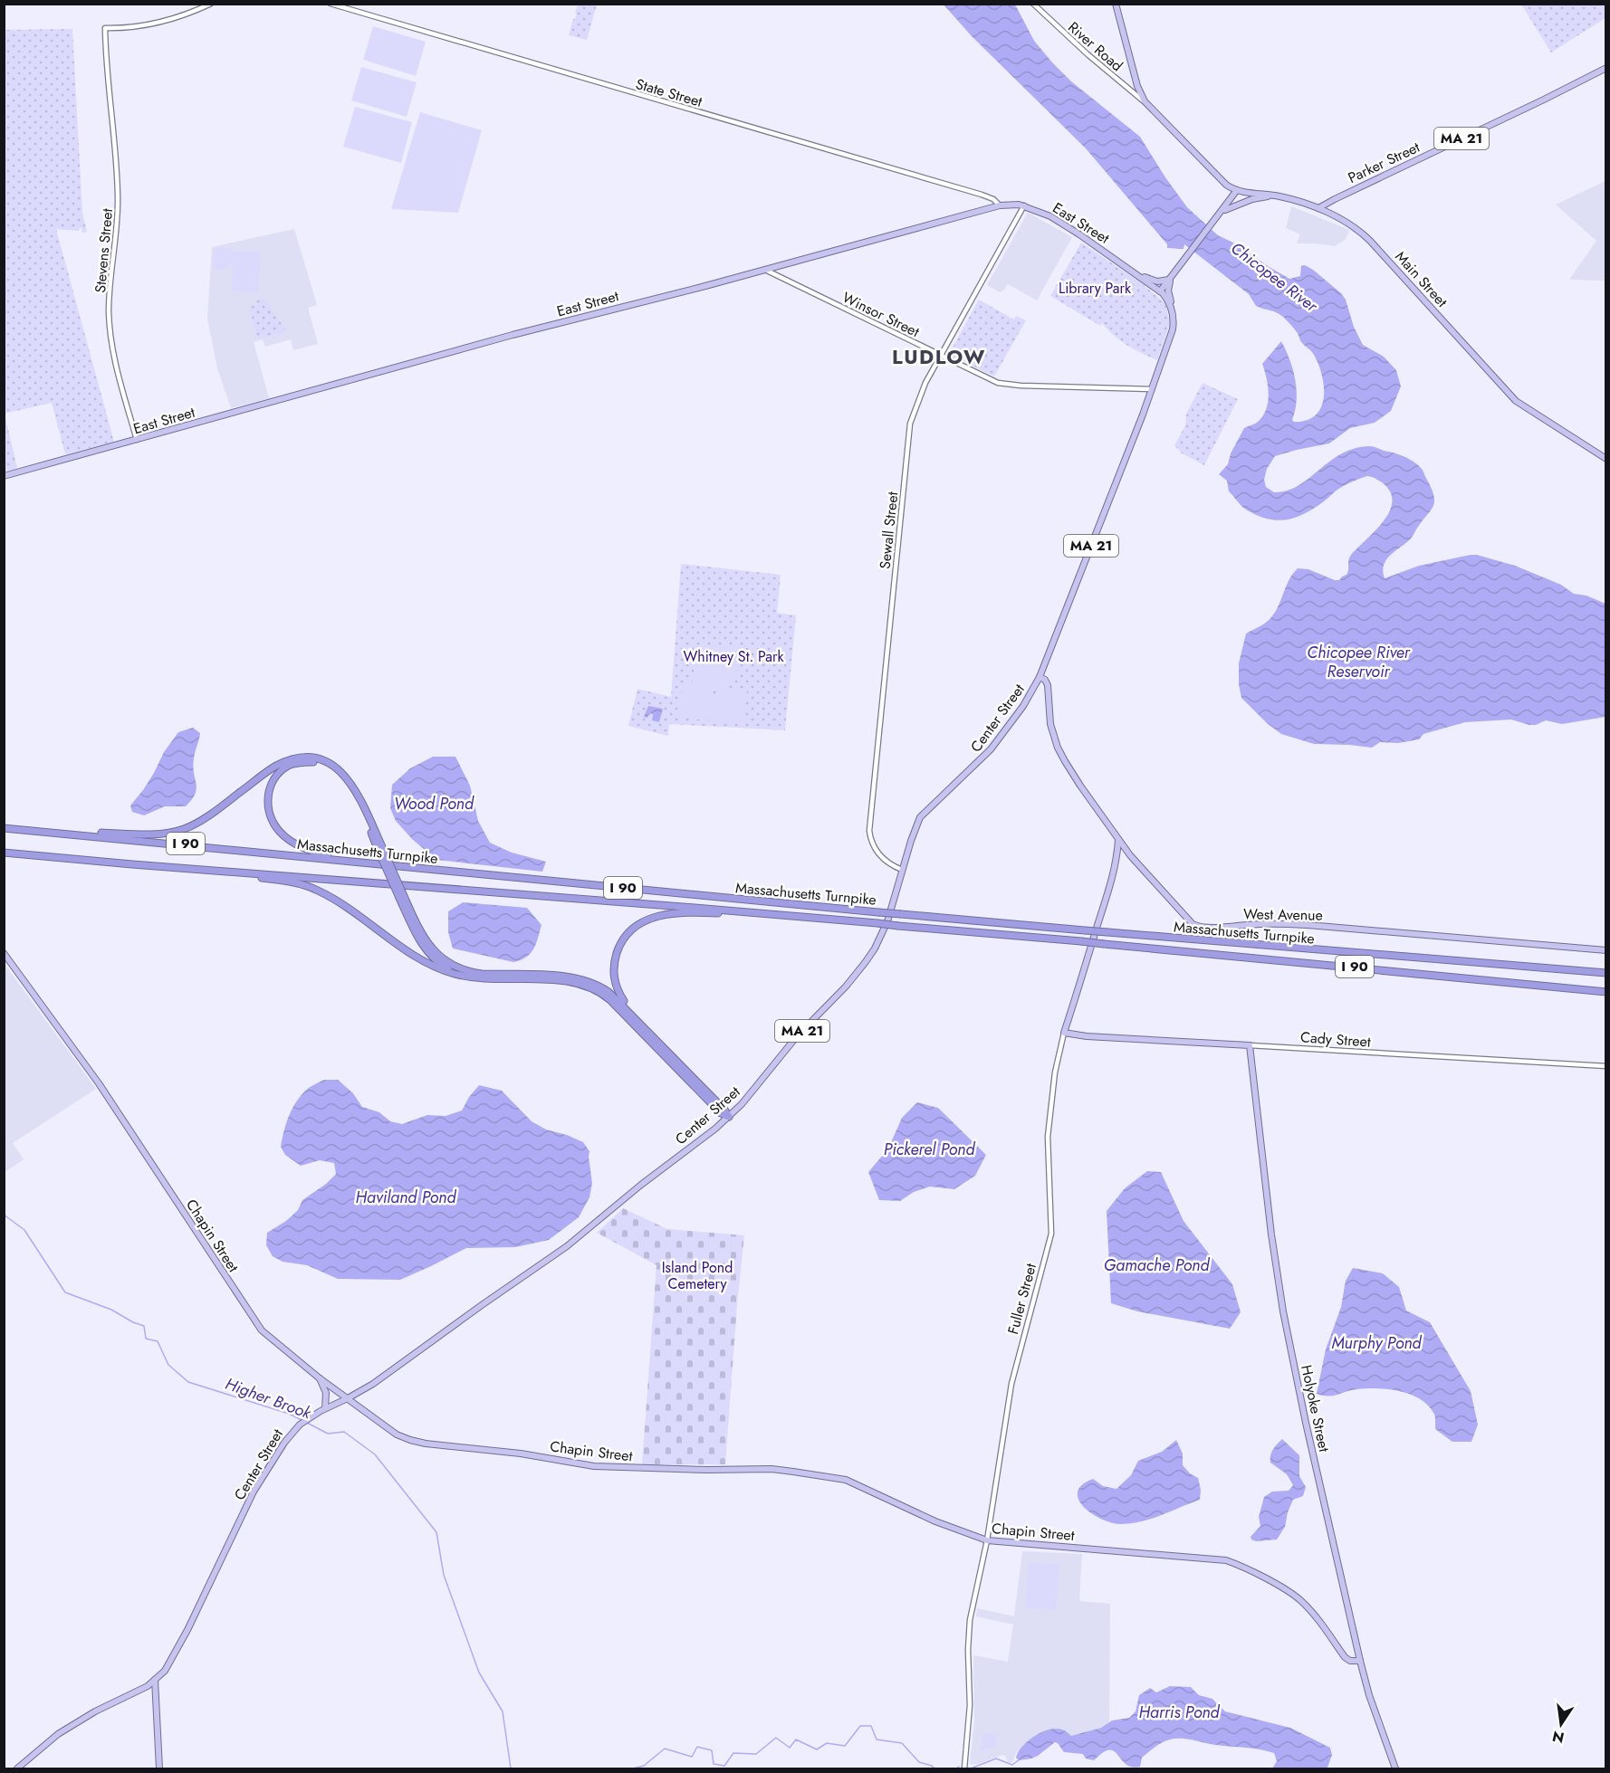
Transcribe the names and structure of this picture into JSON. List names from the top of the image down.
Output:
{
  "streets": {
    "highway": ["I 90", "Massachusetts Turnpike"],
    "main road": [
      "MA 21",
      "Parker Street",
      "East Street",
      "Main Street",
      "Center Street",
      "West Avenue",
      "Cady Street",
      "Chapin Street",
      "Fuller Street",
      "Holyoke Street"
    ],
    "street": [
      "River Road",
      "State Street",
      "Stevens Street",
      "Winsor Street",
      "Sewall Street"
    ]
  },
  "crossings": [
    ["River Road", "Main Street"],
    ["State Street", "East Street"],
    ["Parker Street", "Main Street"],
    ["East Street", "Stevens Street"],
    ["East Street", "Winsor Street"],
    ["East Street", "Sewall Street"],
    ["Winsor Street", "Sewall Street"],
    ["Winsor Street", "Center Street"],
    ["Sewall Street", "Center Street"],
    ["Center Street", "West Avenue"],
    ["Center Street", "Chapin Street"],
    ["West Avenue", "Fuller Street"],
    ["Cady Street", "Fuller Street"],
    ["Cady Street", "Holyoke Street"],
    ["Chapin Street", "Fuller Street"],
    ["Chapin Street", "Holyoke Street"]
  ],
  "districts": ["LUDLOW"],
  "water": [
    "Chicopee River",
    "Chicopee River Reservoir",
    "Wood Pond",
    "Pickerel Pond",
    "Haviland Pond",
    "Gamache Pond",
    "Murphy Pond",
    "Higher Brook",
    "Harris Pond"
  ],
  "parks": ["Library Park", "Whitney St. Park", "Island Pond Cemetery"],
  "north": "bottom"
}
